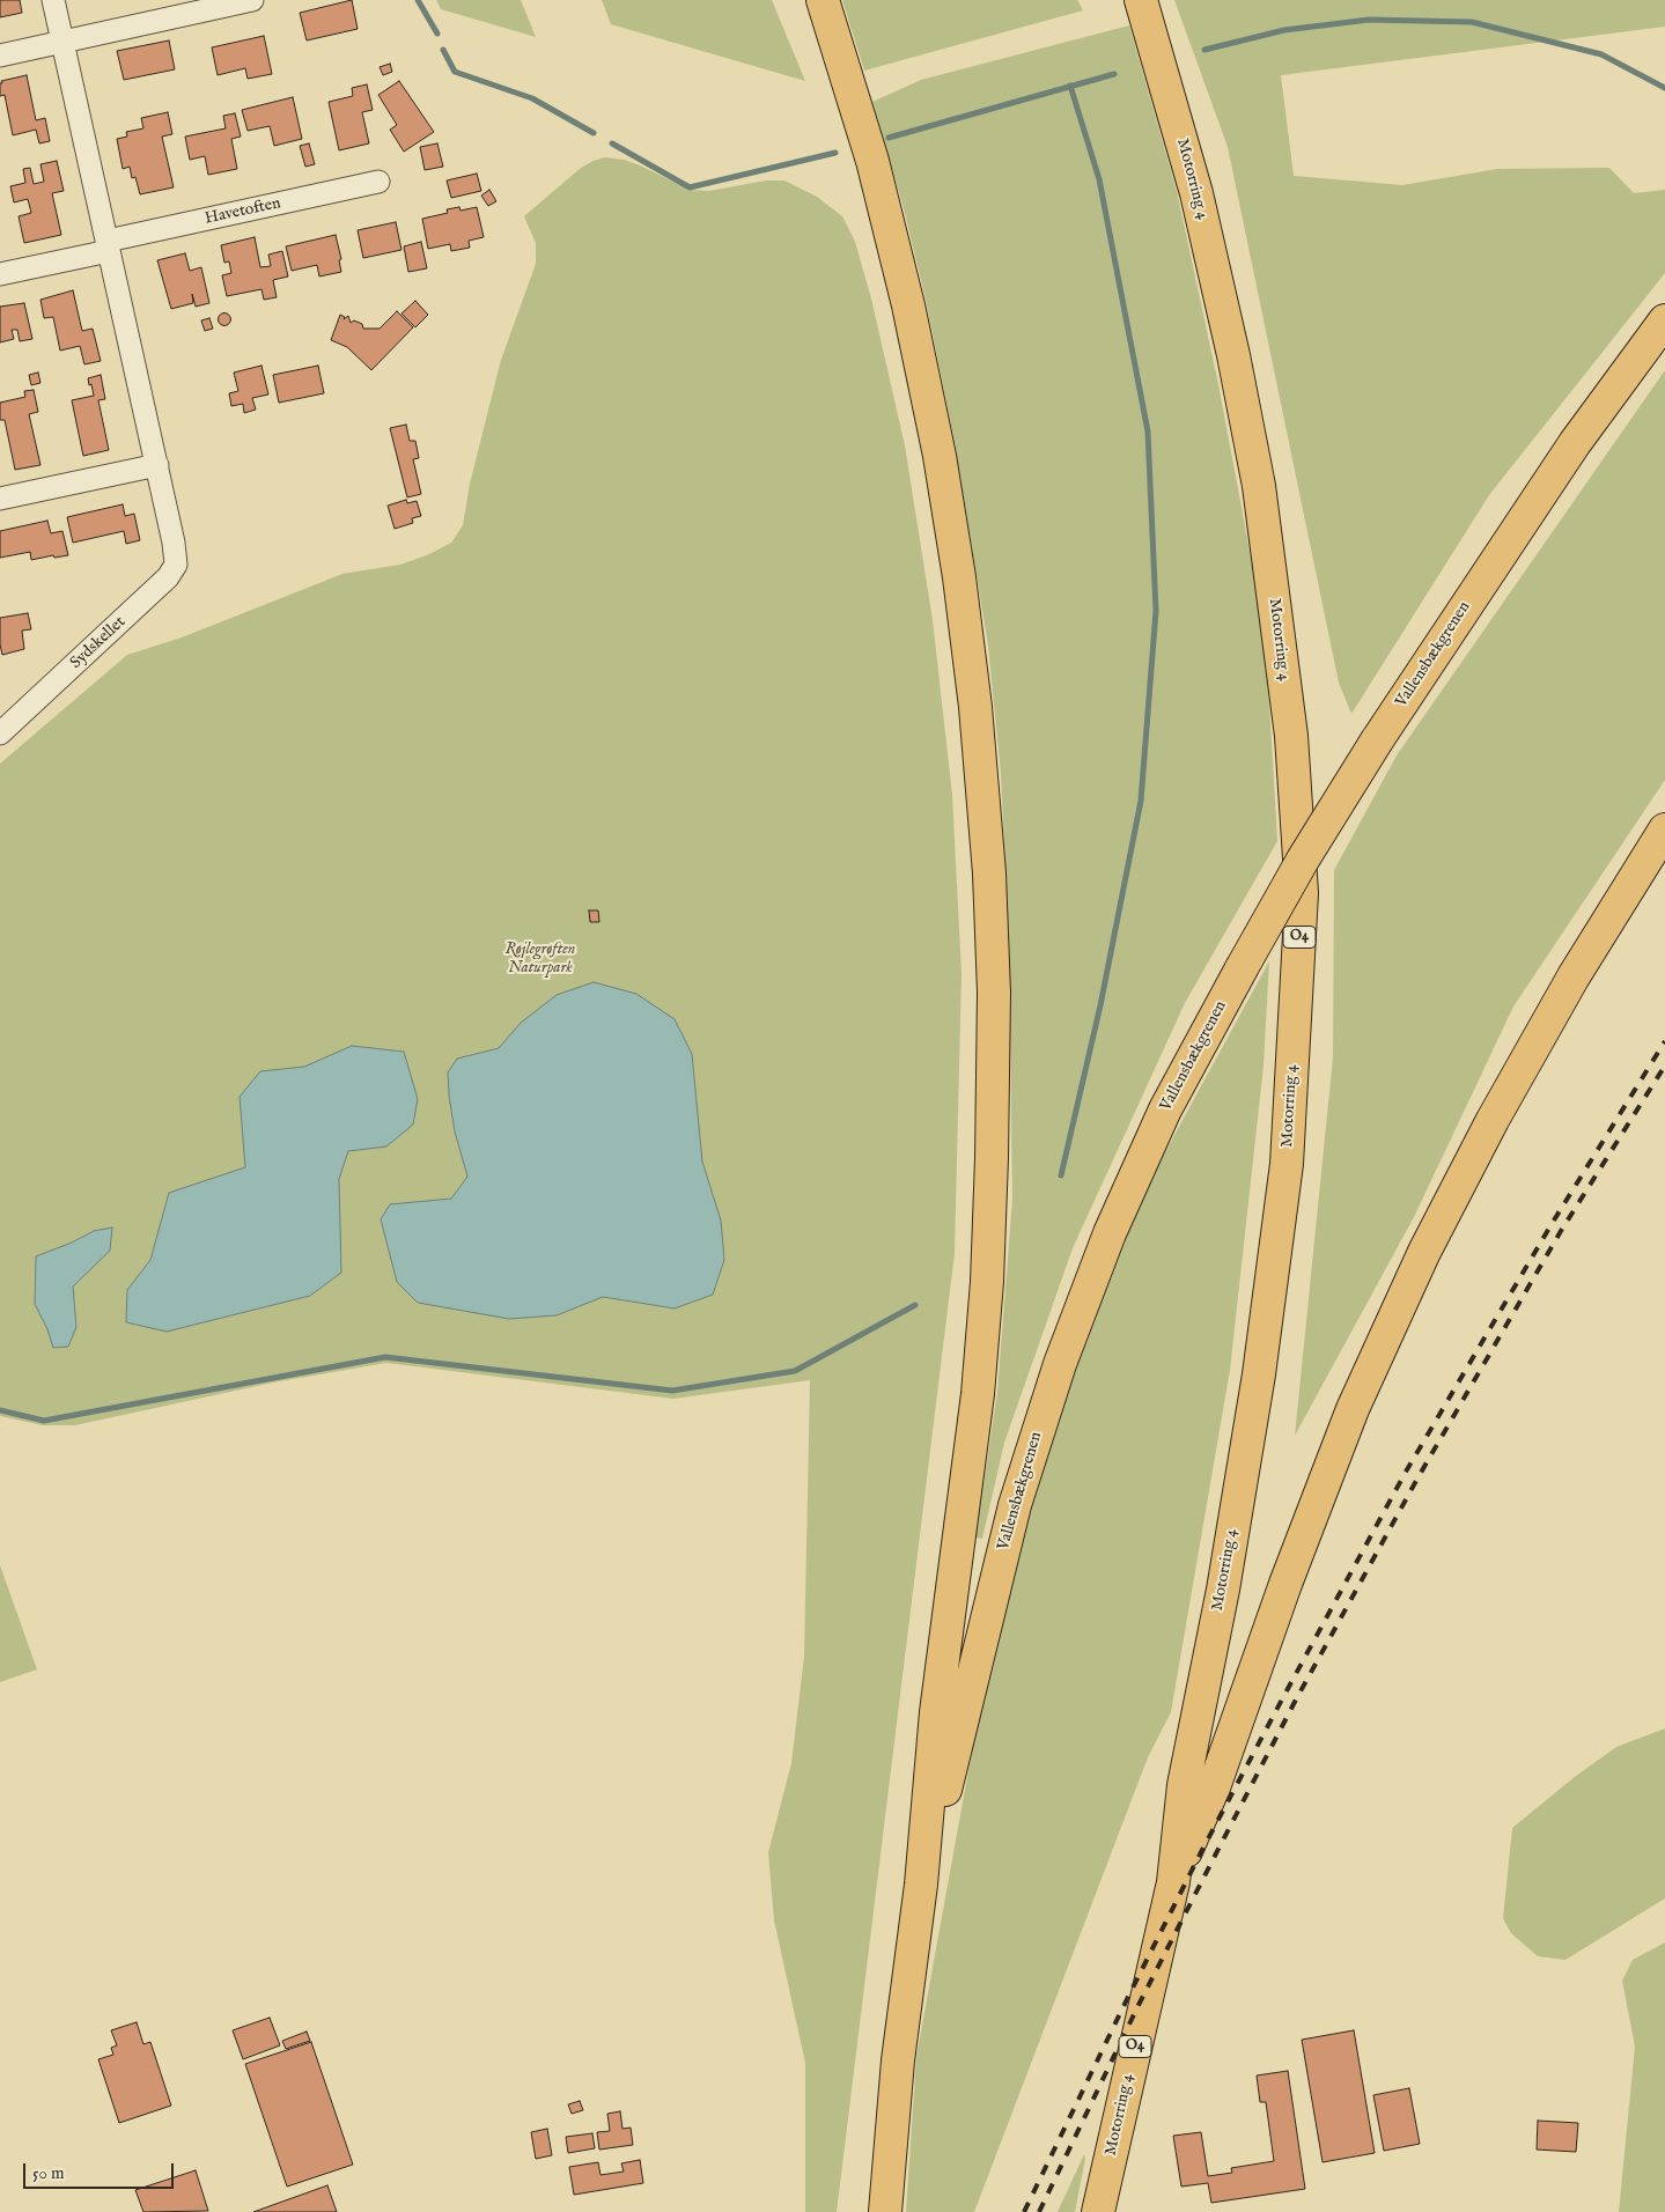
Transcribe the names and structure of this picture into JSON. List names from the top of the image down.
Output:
{
  "streets": {
    "highway": ["Motorring 4", "Vallensbækgrenen", "O4"],
    "street": ["Havetoften", "Sydskellet"]
  },
  "parks": ["Røjlegrøften Naturpark"],
  "scale_bar": "50 m"
}
